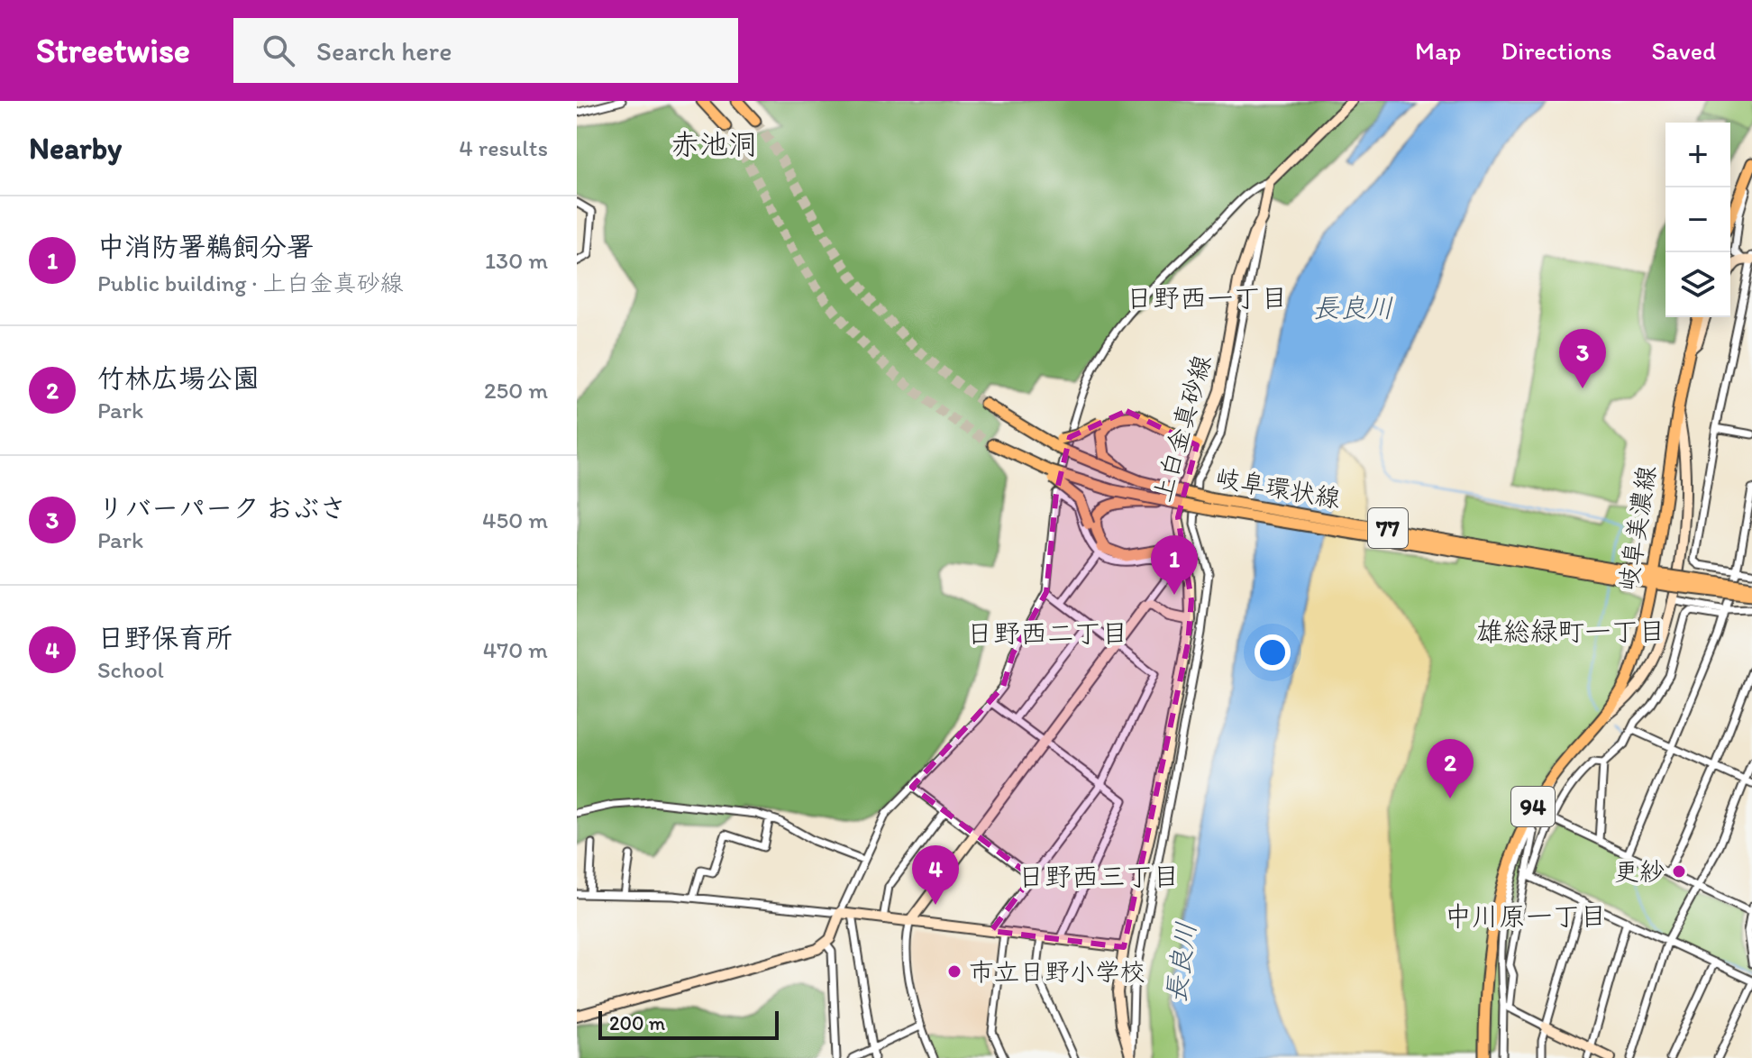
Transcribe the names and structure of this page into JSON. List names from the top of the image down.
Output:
{
  "streets": {
    "main road": [
      "岐阜環状線",
      "77",
      "岐阜美濃線",
      "94"
    ],
    "street": ["上白金真砂線"]
  },
  "crossings": [
    ["岐阜環状線", "77"],
    ["岐阜環状線", "岐阜美濃線"]
  ],
  "districts": [
    "赤池洞",
    "日野西一丁目",
    "雄総緑町一丁目",
    "日野西二丁目",
    "日野西三丁目",
    "中川原一丁目"
  ],
  "water": ["長良川"],
  "places": ["更紗", "市立日野小学校"],
  "scale_bar": "200 m",
  "page": {
    "header": "Streetwise",
    "search": "Search here",
    "nav": ["Map", "Directions", "Saved"],
    "heading": ["Nearby", "4 results"],
    "map_buttons": ["+", "−"],
    "list": [
      {
        "mark": "1",
        "name": "中消防署鵜飼分署",
        "note": "Public building · 上白金真砂線",
        "value": "130 m"
      },
      {
        "mark": "2",
        "name": "竹林広場公園",
        "note": "Park",
        "value": "250 m"
      },
      {
        "mark": "3",
        "name": "リバーパーク おぶさ",
        "note": "Park",
        "value": "450 m"
      },
      {
        "mark": "4",
        "name": "日野保育所",
        "note": "School",
        "value": "470 m"
      }
    ],
    "pins": [
      "3",
      "1",
      "2",
      "4"
    ],
    "scale": "200 m"
  }
}
